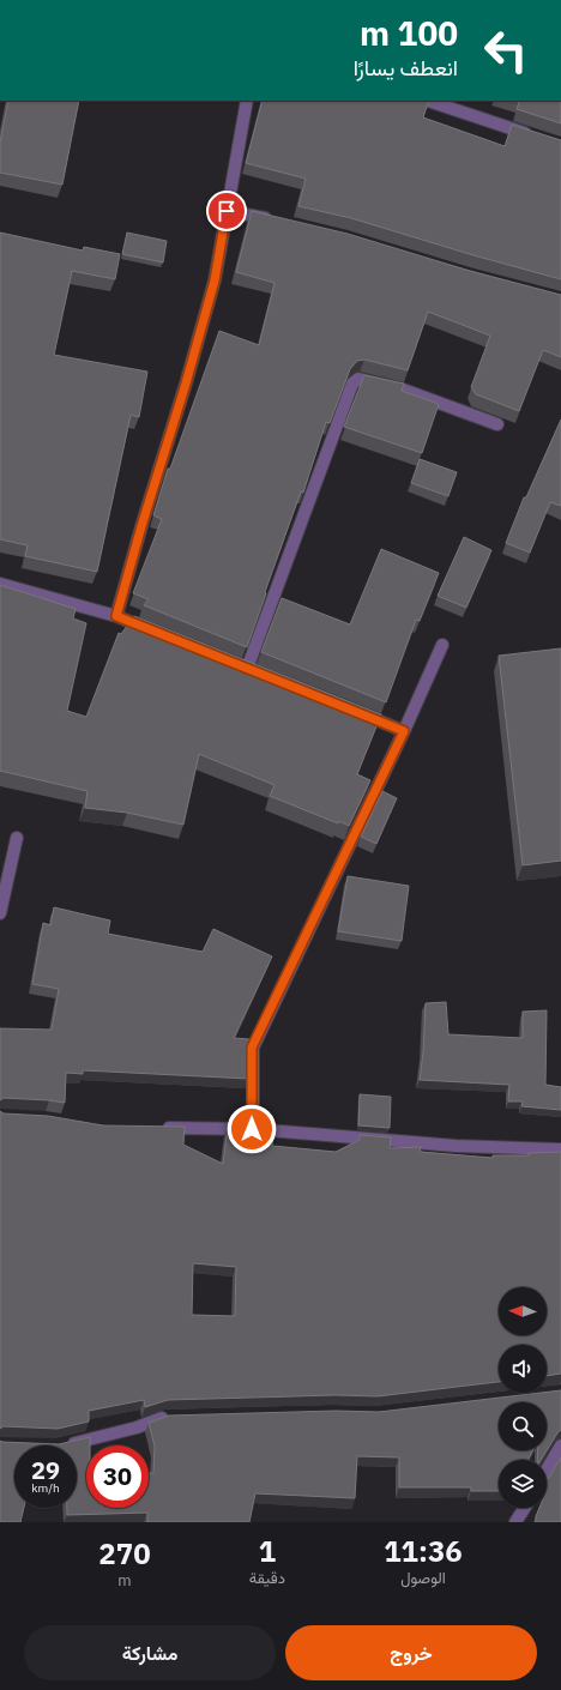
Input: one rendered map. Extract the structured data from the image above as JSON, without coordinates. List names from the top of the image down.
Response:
{
  "north": "left",
  "page": {
    "turn": ["100 m", "انعطف يسارًا"],
    "speed": "29 km/h",
    "limit": "30",
    "eta": [
      "11:36",
      "الوصول",
      "1",
      "دقيقة",
      "270",
      "m"
    ],
    "buttons": ["خروج", "مشاركة"]
  }
}
